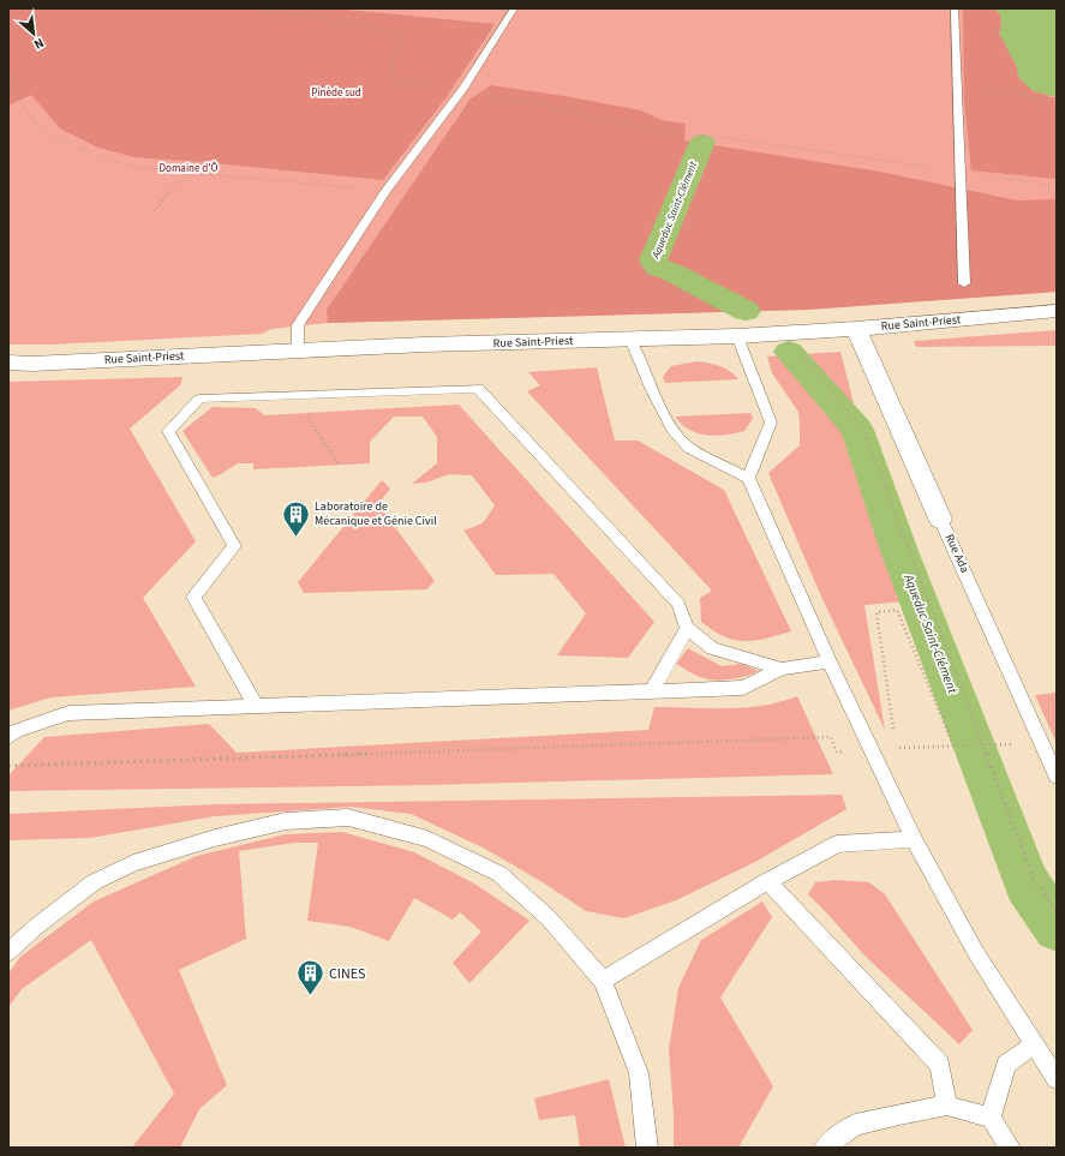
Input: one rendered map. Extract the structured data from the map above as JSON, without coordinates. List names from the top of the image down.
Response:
{
  "streets": {
    "street": ["Rue Saint-Priest", "Rue Ada"]
  },
  "crossings": [
    ["Rue Saint-Priest", "Rue Ada"]
  ],
  "water": ["Aqueduc Saint-Clément"],
  "parks": ["Pinède sud", "Domaine d'Ô"],
  "places": {
    "building": ["Laboratoire de Mécanique et Génie Civil", "CINES"]
  },
  "north": "bottom right"
}
